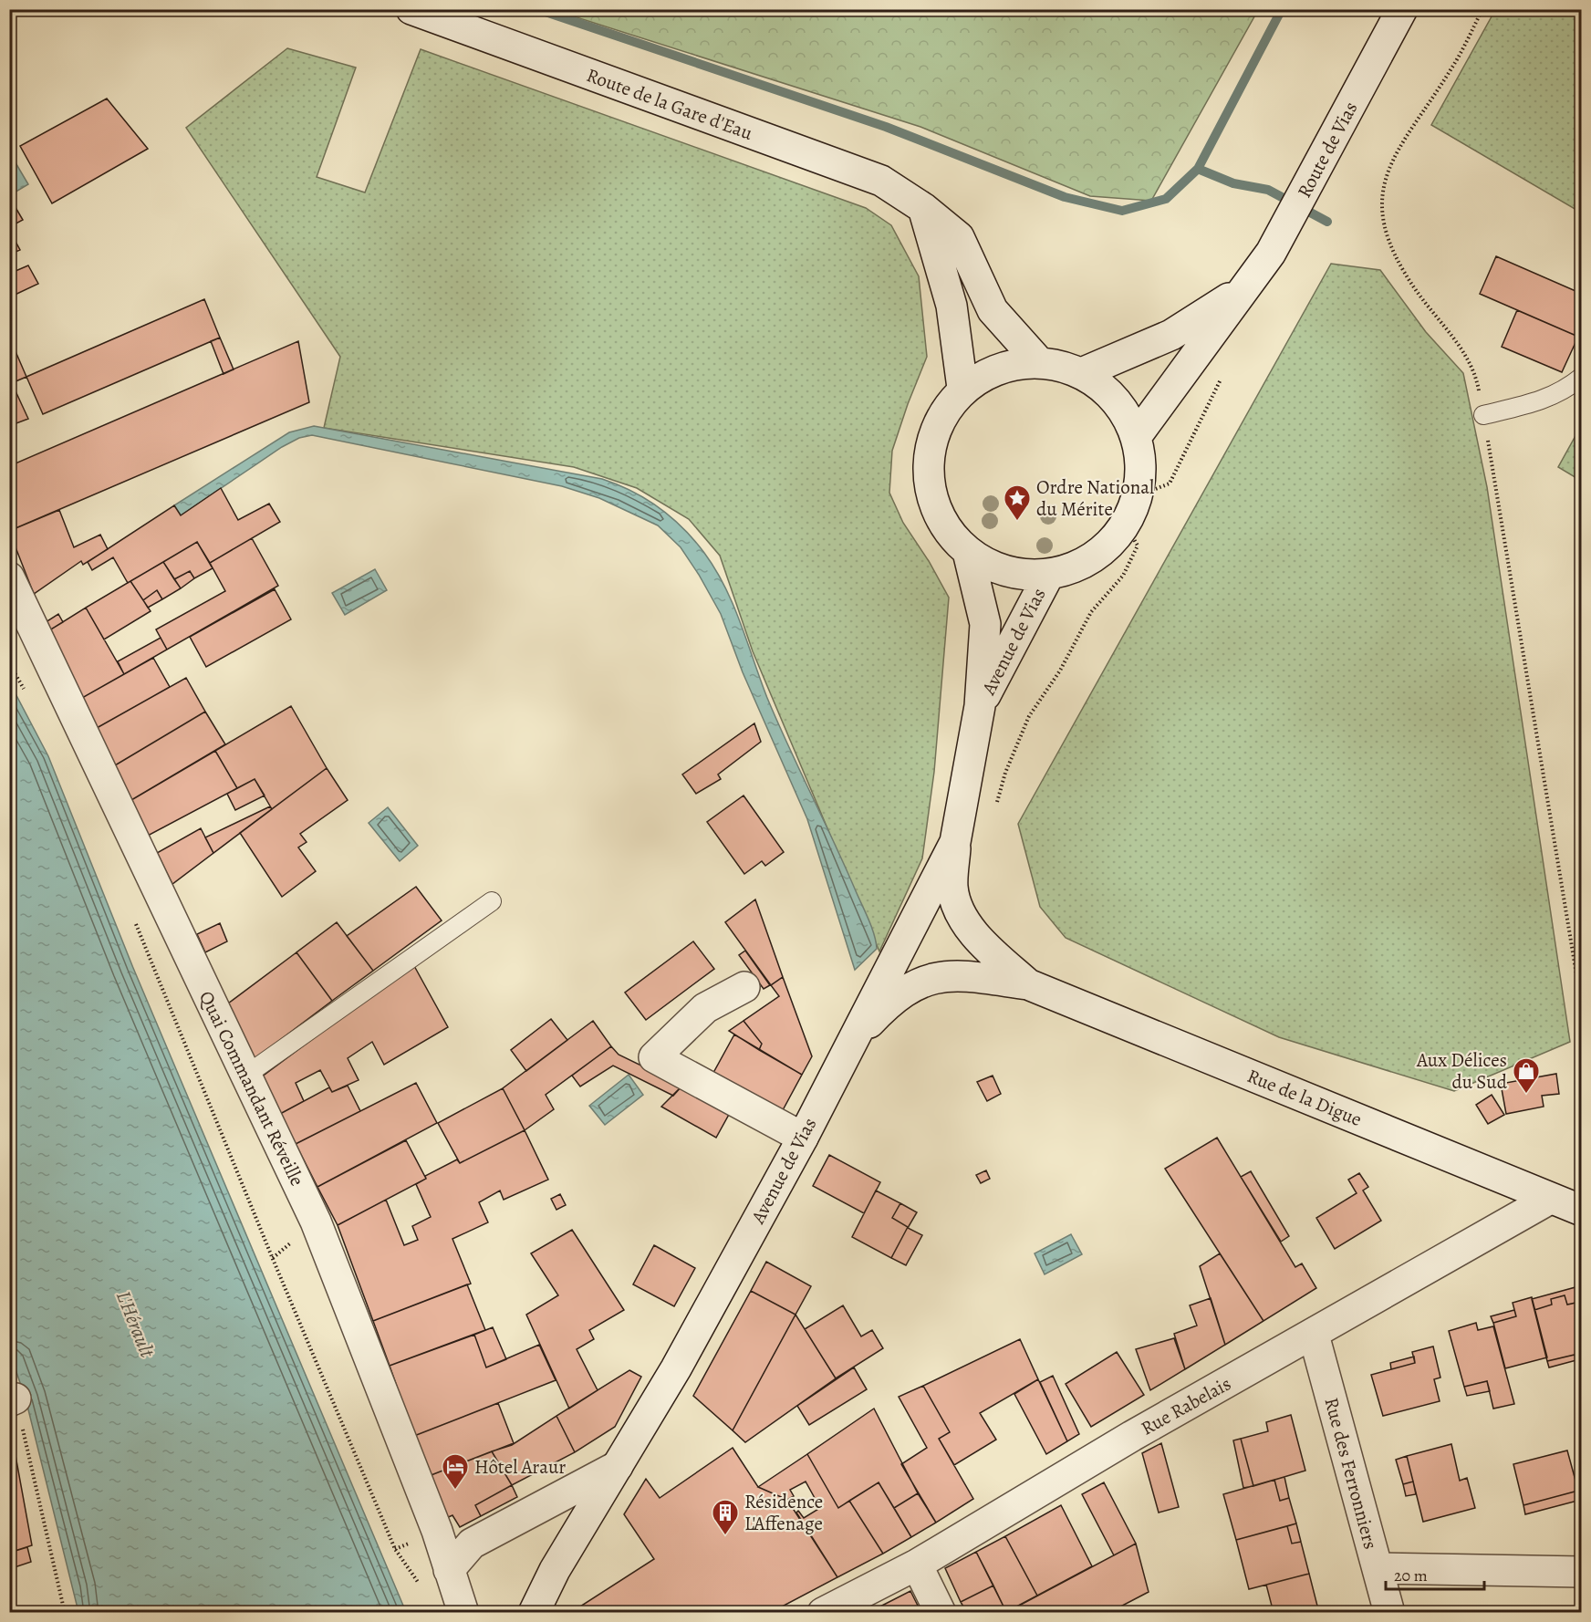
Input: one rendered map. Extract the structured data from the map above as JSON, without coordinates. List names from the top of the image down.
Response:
{
  "streets": {
    "main road": [
      "Route de la Gare d'Eau",
      "Route de Vias",
      "Avenue de Vias",
      "Quai Commandant Réveille",
      "Rue de la Digue",
      "Rue Rabelais",
      "Rue des Ferronniers"
    ]
  },
  "crossings": [
    ["Avenue de Vias", "Rue de la Digue"],
    ["Rue de la Digue", "Rue Rabelais"],
    ["Rue Rabelais", "Rue des Ferronniers"]
  ],
  "water": ["L'Hérault"],
  "places": {
    "place": ["Ordre National du Mérite"],
    "shop": ["Aux Délices du Sud"],
    "hotel": ["Hôtel Araur"],
    "building": ["Résidence L'Affenage"]
  },
  "scale_bar": "20 m"
}
